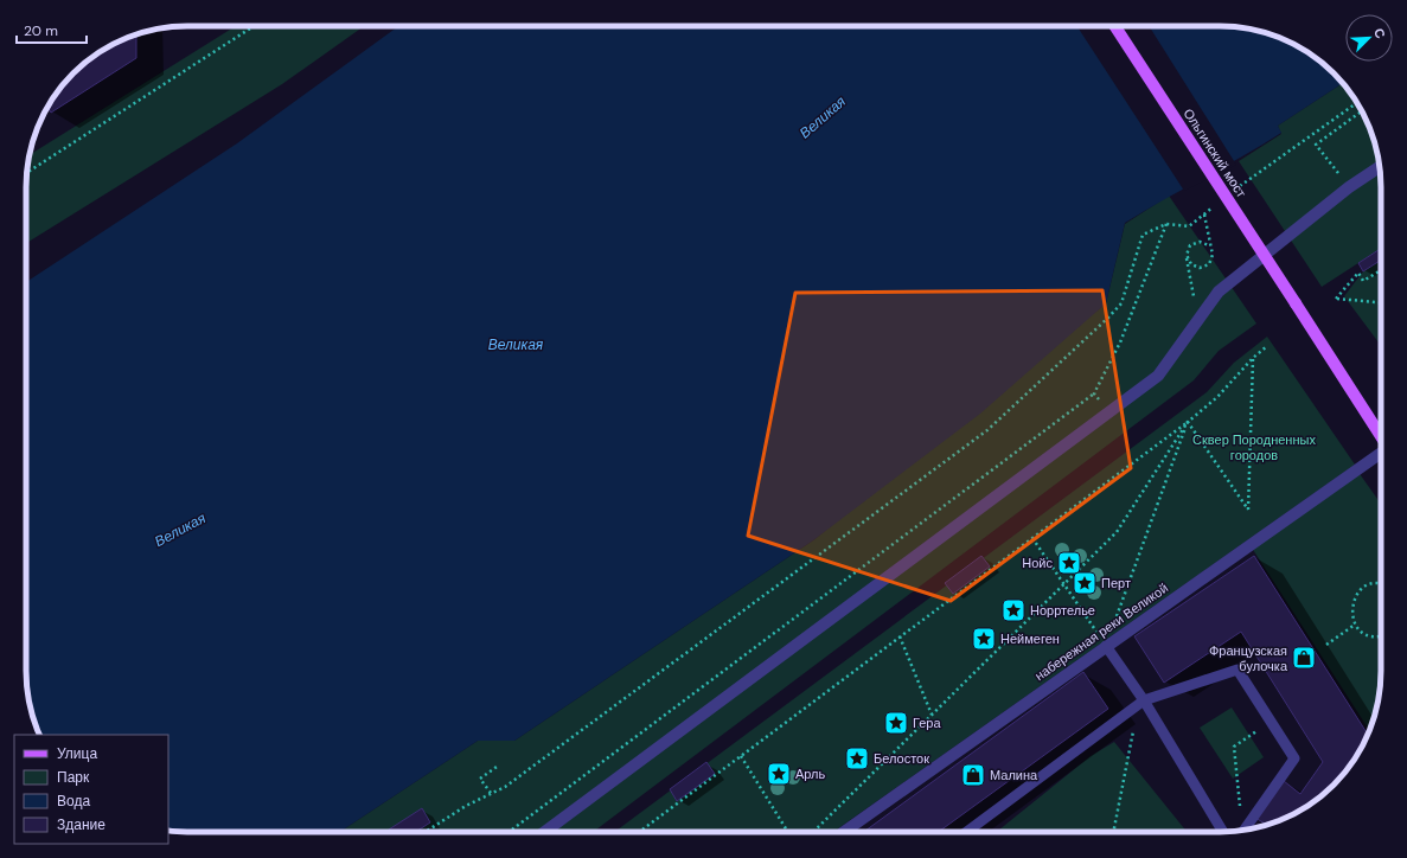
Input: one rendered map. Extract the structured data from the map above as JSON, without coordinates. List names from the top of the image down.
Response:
{
  "streets": {
    "main road": ["Ольгинский мост"],
    "street": ["набережная реки Великой"]
  },
  "water": ["Великая"],
  "parks": ["Сквер Породненных городов"],
  "places": {
    "place": [
      "Нойс",
      "Перт",
      "Норртелье",
      "Неймеген",
      "Гера",
      "Белосток",
      "Арль"
    ],
    "shop": ["Французская булочка", "Малина"]
  },
  "legend": [
    "Улица",
    "Парк",
    "Вода",
    "Здание"
  ],
  "scale_bar": "20 m",
  "north": "top right"
}
